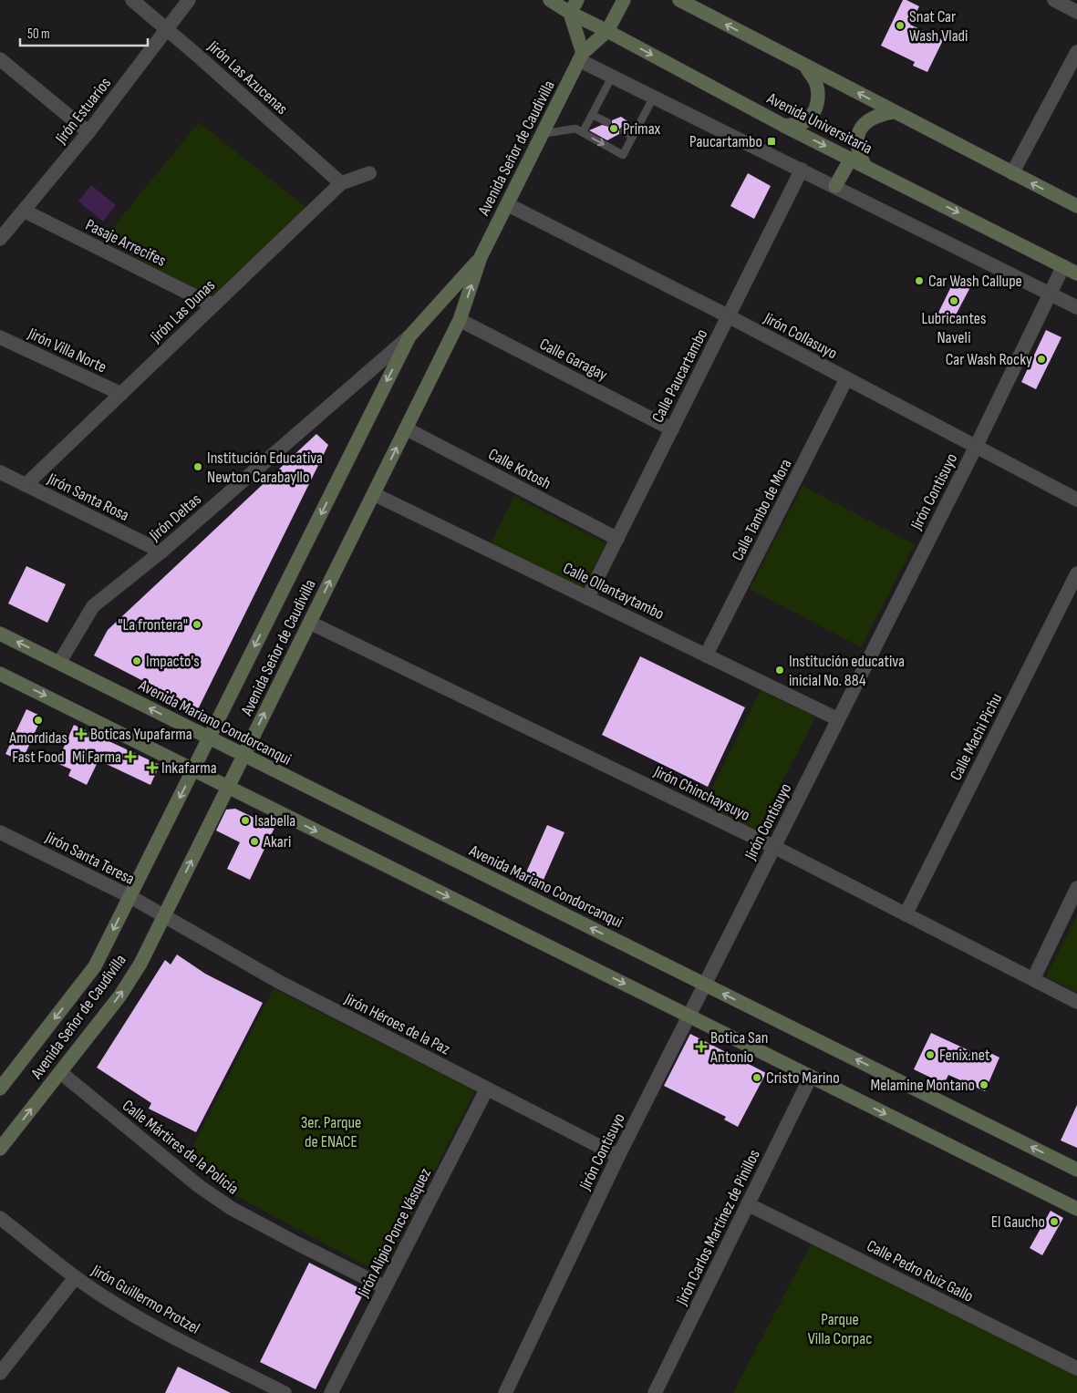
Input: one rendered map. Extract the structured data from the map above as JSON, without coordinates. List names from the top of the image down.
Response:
{
  "streets": {
    "main road": ["Avenida Universitaria", "Avenida Señor de Caudivilla", "Avenida Mariano Condorcanqui"],
    "street": [
      "Jirón Las Azucenas",
      "Jirón Estuarios",
      "Pasaje Arrecifes",
      "Jirón Las Dunas",
      "Jirón Collasuyo",
      "Jirón Villa Norte",
      "Calle Garagay",
      "Calle Paucartambo",
      "Calle Kotosh",
      "Jirón Contisuyo",
      "Jirón Santa Rosa",
      "Calle Tambo de Mora",
      "Jirón Deltas",
      "Calle Ollantaytambo",
      "Calle Machi Pichu",
      "Jirón Chinchaysuyo",
      "Jirón Santa Teresa",
      "Jirón Héroes de la Paz",
      "Calle Mártires de la Policía",
      "Jirón Carlos Martínez de Pinillos",
      "Jirón Alipio Ponce Vásquez",
      "Calle Pedro Ruiz Gallo",
      "Jirón Guillermo Protzel"
    ]
  },
  "crossings": [
    ["Jirón Las Azucenas", "Jirón Estuarios"],
    ["Jirón Las Azucenas", "Jirón Las Dunas"],
    ["Jirón Estuarios", "Pasaje Arrecifes"],
    ["Avenida Universitaria", "Avenida Señor de Caudivilla"],
    ["Avenida Universitaria", "Jirón Contisuyo"],
    ["Avenida Señor de Caudivilla", "Jirón Collasuyo"],
    ["Avenida Señor de Caudivilla", "Calle Garagay"],
    ["Avenida Señor de Caudivilla", "Calle Kotosh"],
    ["Avenida Señor de Caudivilla", "Jirón Deltas"],
    ["Avenida Señor de Caudivilla", "Calle Ollantaytambo"],
    ["Avenida Señor de Caudivilla", "Avenida Mariano Condorcanqui"],
    ["Avenida Señor de Caudivilla", "Jirón Chinchaysuyo"],
    ["Avenida Señor de Caudivilla", "Jirón Santa Teresa"],
    ["Avenida Señor de Caudivilla", "Jirón Héroes de la Paz"],
    ["Avenida Señor de Caudivilla", "Calle Mártires de la Policía"],
    ["Pasaje Arrecifes", "Jirón Las Dunas"],
    ["Jirón Las Dunas", "Jirón Villa Norte"],
    ["Jirón Las Dunas", "Jirón Santa Rosa"],
    ["Jirón Collasuyo", "Calle Paucartambo"],
    ["Jirón Collasuyo", "Jirón Contisuyo"],
    ["Jirón Collasuyo", "Calle Tambo de Mora"],
    ["Calle Garagay", "Calle Paucartambo"],
    ["Calle Paucartambo", "Calle Kotosh"],
    ["Calle Paucartambo", "Calle Ollantaytambo"],
    ["Jirón Contisuyo", "Calle Ollantaytambo"],
    ["Jirón Contisuyo", "Avenida Mariano Condorcanqui"],
    ["Jirón Contisuyo", "Jirón Chinchaysuyo"],
    ["Jirón Contisuyo", "Jirón Héroes de la Paz"],
    ["Jirón Santa Rosa", "Jirón Deltas"],
    ["Calle Tambo de Mora", "Calle Ollantaytambo"],
    ["Jirón Deltas", "Avenida Mariano Condorcanqui"],
    ["Calle Machi Pichu", "Jirón Chinchaysuyo"],
    ["Jirón Santa Teresa", "Jirón Héroes de la Paz"],
    ["Jirón Héroes de la Paz", "Jirón Alipio Ponce Vásquez"],
    ["Calle Mártires de la Policía", "Jirón Alipio Ponce Vásquez"],
    ["Jirón Carlos Martínez de Pinillos", "Calle Pedro Ruiz Gallo"]
  ],
  "parks": ["3er. Parque de ENACE", "Parque Villa Corpac"],
  "places": {
    "other": [
      "Snat Car Wash Vladi",
      "Primax",
      "Car Wash Callupe",
      "Lubricantes Naveli",
      "Car Wash Rocky",
      "Institución Educativa Newton Carabayllo",
      "\"La frontera\"",
      "Impacto's",
      "Institución educativa inicial No. 884",
      "Amordidas Fast Food",
      "Isabella",
      "Akari",
      "Fenix.net",
      "Cristo Marino",
      "Melamine Montano",
      "El Gaucho"
    ],
    "transit": ["Paucartambo"],
    "health": [
      "Boticas Yupafarma",
      "Mi Farma",
      "Inkafarma",
      "Botica San Antonio"
    ]
  },
  "scale_bar": "50 m"
}
